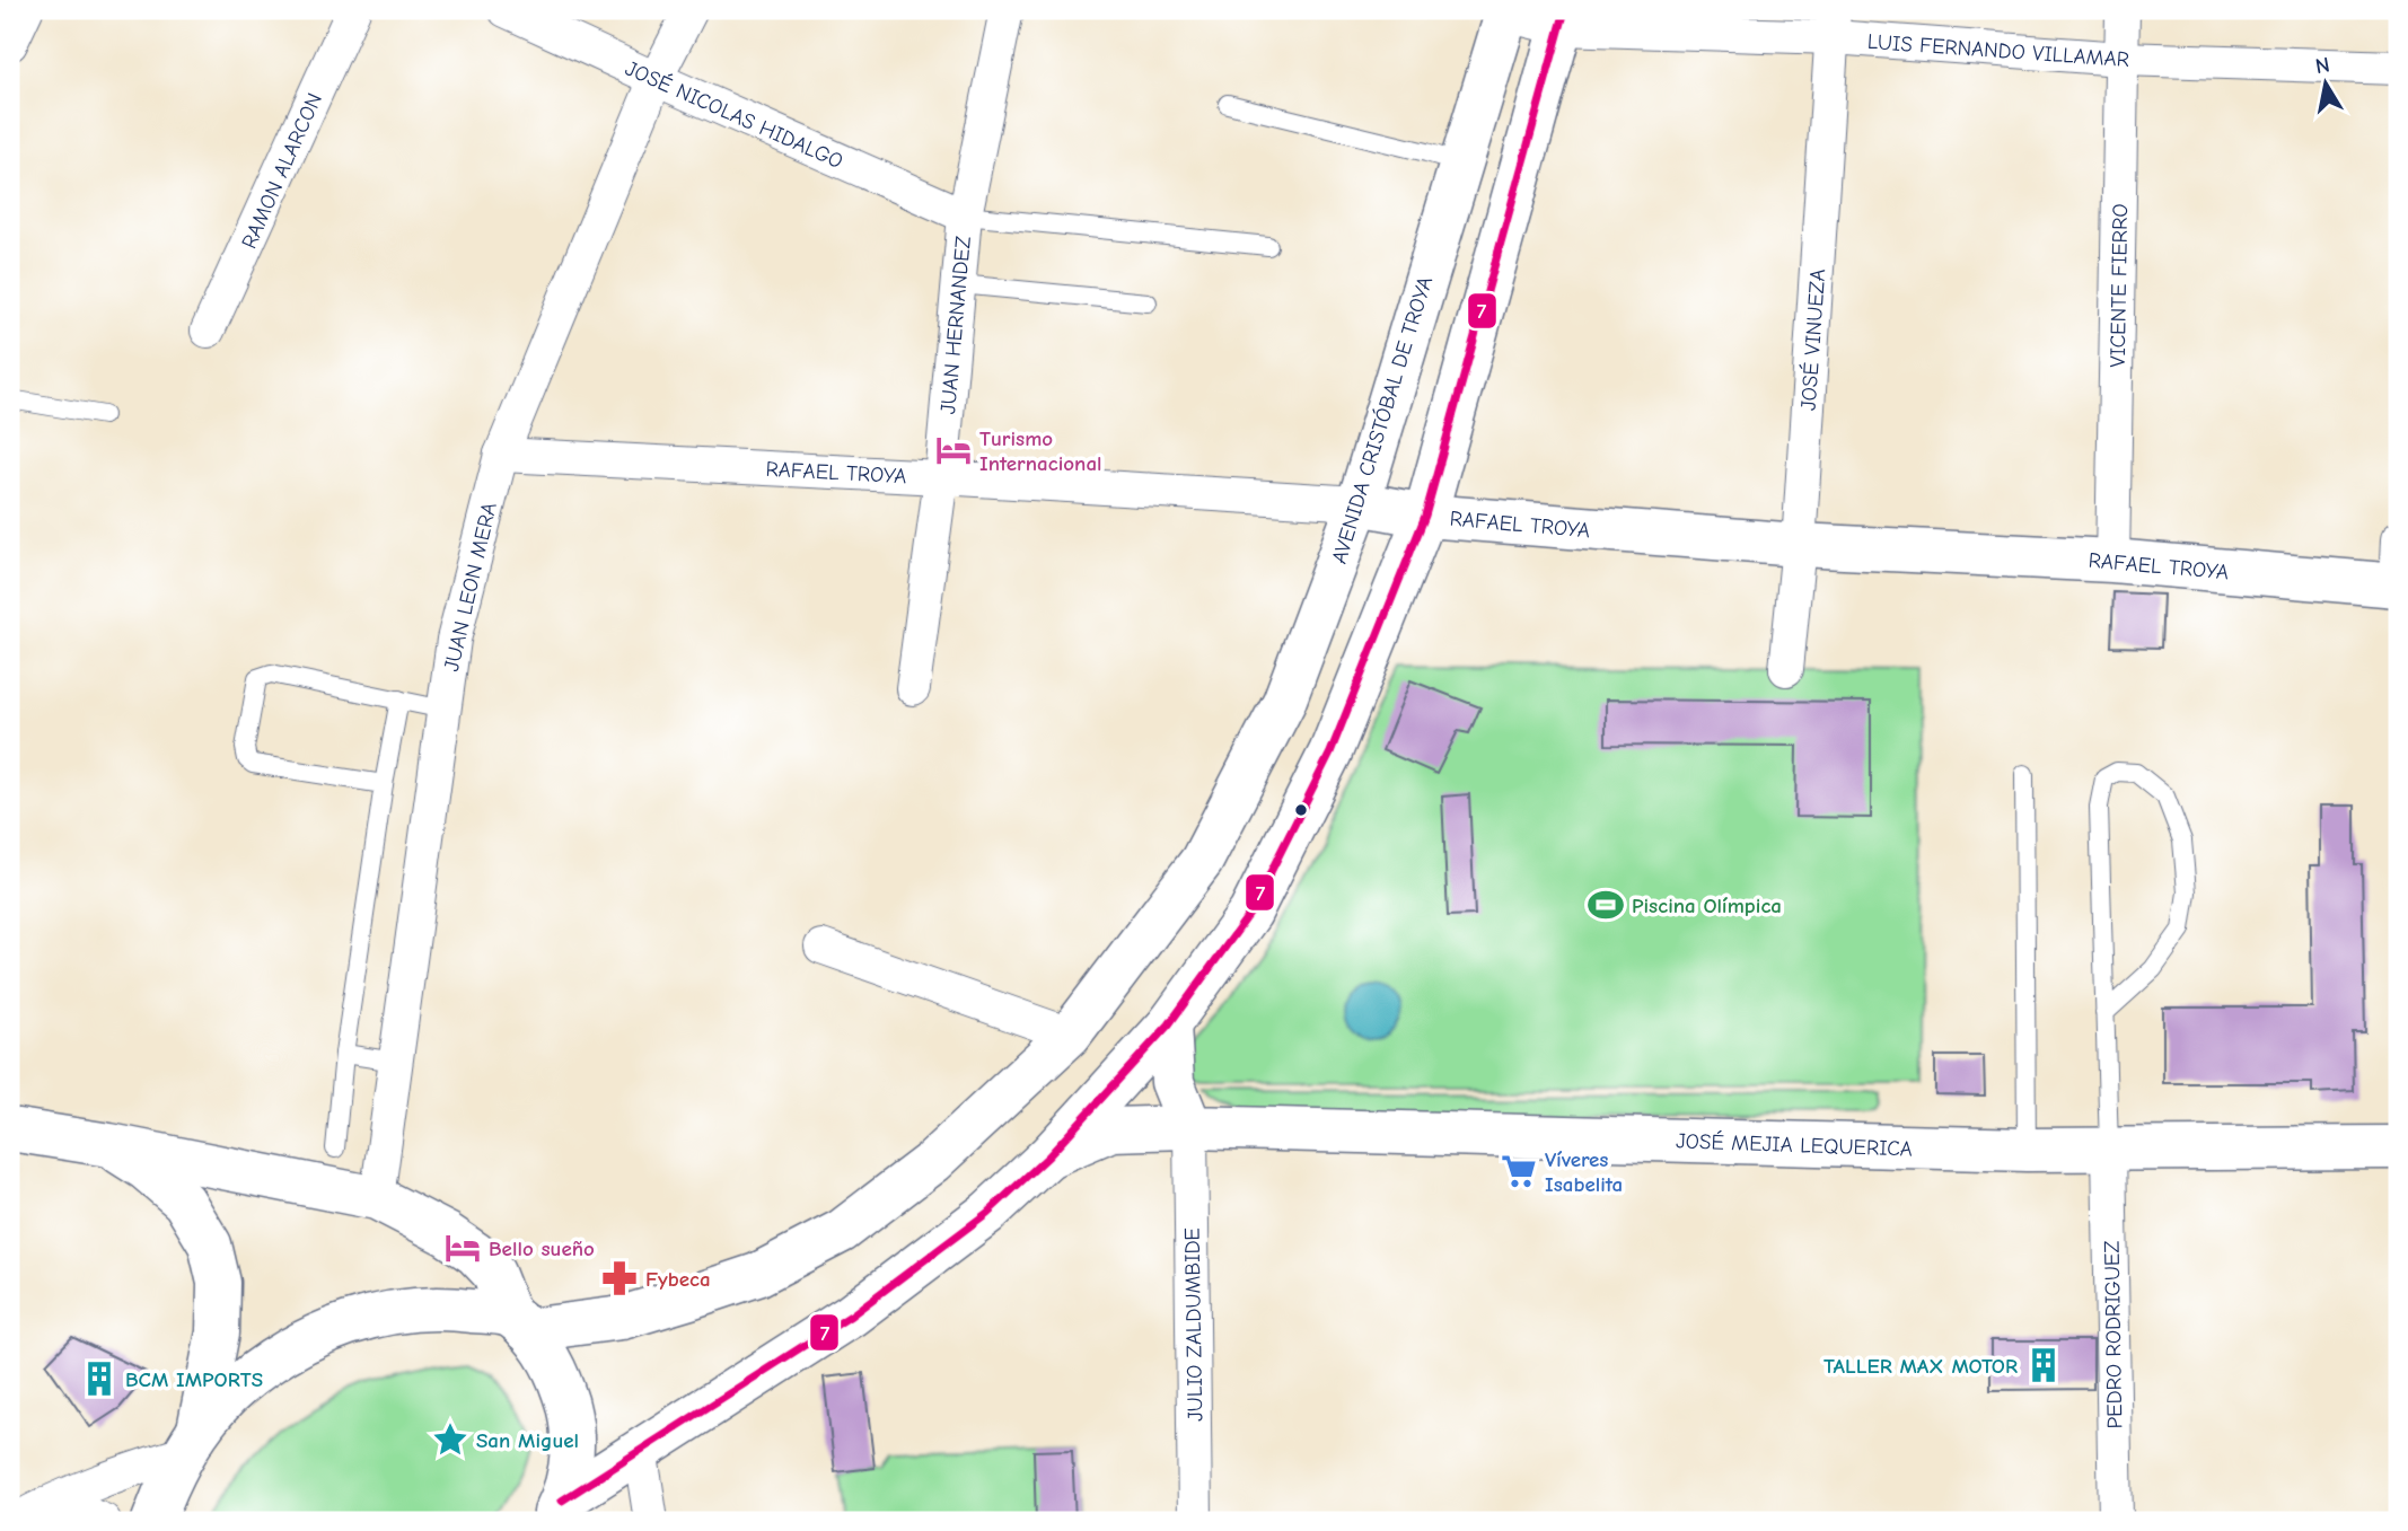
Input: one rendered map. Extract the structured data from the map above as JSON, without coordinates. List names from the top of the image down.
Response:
{
  "streets": {
    "main road": ["AVENIDA CRISTÓBAL DE TROYA", "RAFAEL TROYA", "JOSÉ MEJIA LEQUERICA"],
    "street": [
      "LUIS FERNANDO VILLAMAR",
      "JOSÉ NICOLAS HIDALGO",
      "RAMON ALARCON",
      "VICENTE FIERRO",
      "JUAN HERNANDEZ",
      "JOSÉ VINUEZA",
      "JUAN LEON MERA",
      "JULIO ZALDUMBIDE",
      "PEDRO RODRIGUEZ"
    ]
  },
  "crossings": [
    ["LUIS FERNANDO VILLAMAR", "VICENTE FIERRO"],
    ["LUIS FERNANDO VILLAMAR", "JOSÉ VINUEZA"],
    ["LUIS FERNANDO VILLAMAR", "AVENIDA CRISTÓBAL DE TROYA"],
    ["JOSÉ NICOLAS HIDALGO", "JUAN HERNANDEZ"],
    ["JOSÉ NICOLAS HIDALGO", "JUAN LEON MERA"],
    ["VICENTE FIERRO", "RAFAEL TROYA"],
    ["JUAN HERNANDEZ", "RAFAEL TROYA"],
    ["JOSÉ VINUEZA", "RAFAEL TROYA"],
    ["AVENIDA CRISTÓBAL DE TROYA", "RAFAEL TROYA"],
    ["RAFAEL TROYA", "JUAN LEON MERA"],
    ["JOSÉ MEJIA LEQUERICA", "JULIO ZALDUMBIDE"],
    ["JOSÉ MEJIA LEQUERICA", "PEDRO RODRIGUEZ"]
  ],
  "places": {
    "hotel": ["Turismo Internacional", "Bello sueño"],
    "sports": ["Piscina Olímpica"],
    "supermarket": ["Víveres Isabelita"],
    "pharmacy": ["Fybeca"],
    "building": ["TALLER MAX MOTOR", "BCM IMPORTS"],
    "place": ["San Miguel"]
  },
  "lines": ["transit line 7"],
  "north": "top"
}
